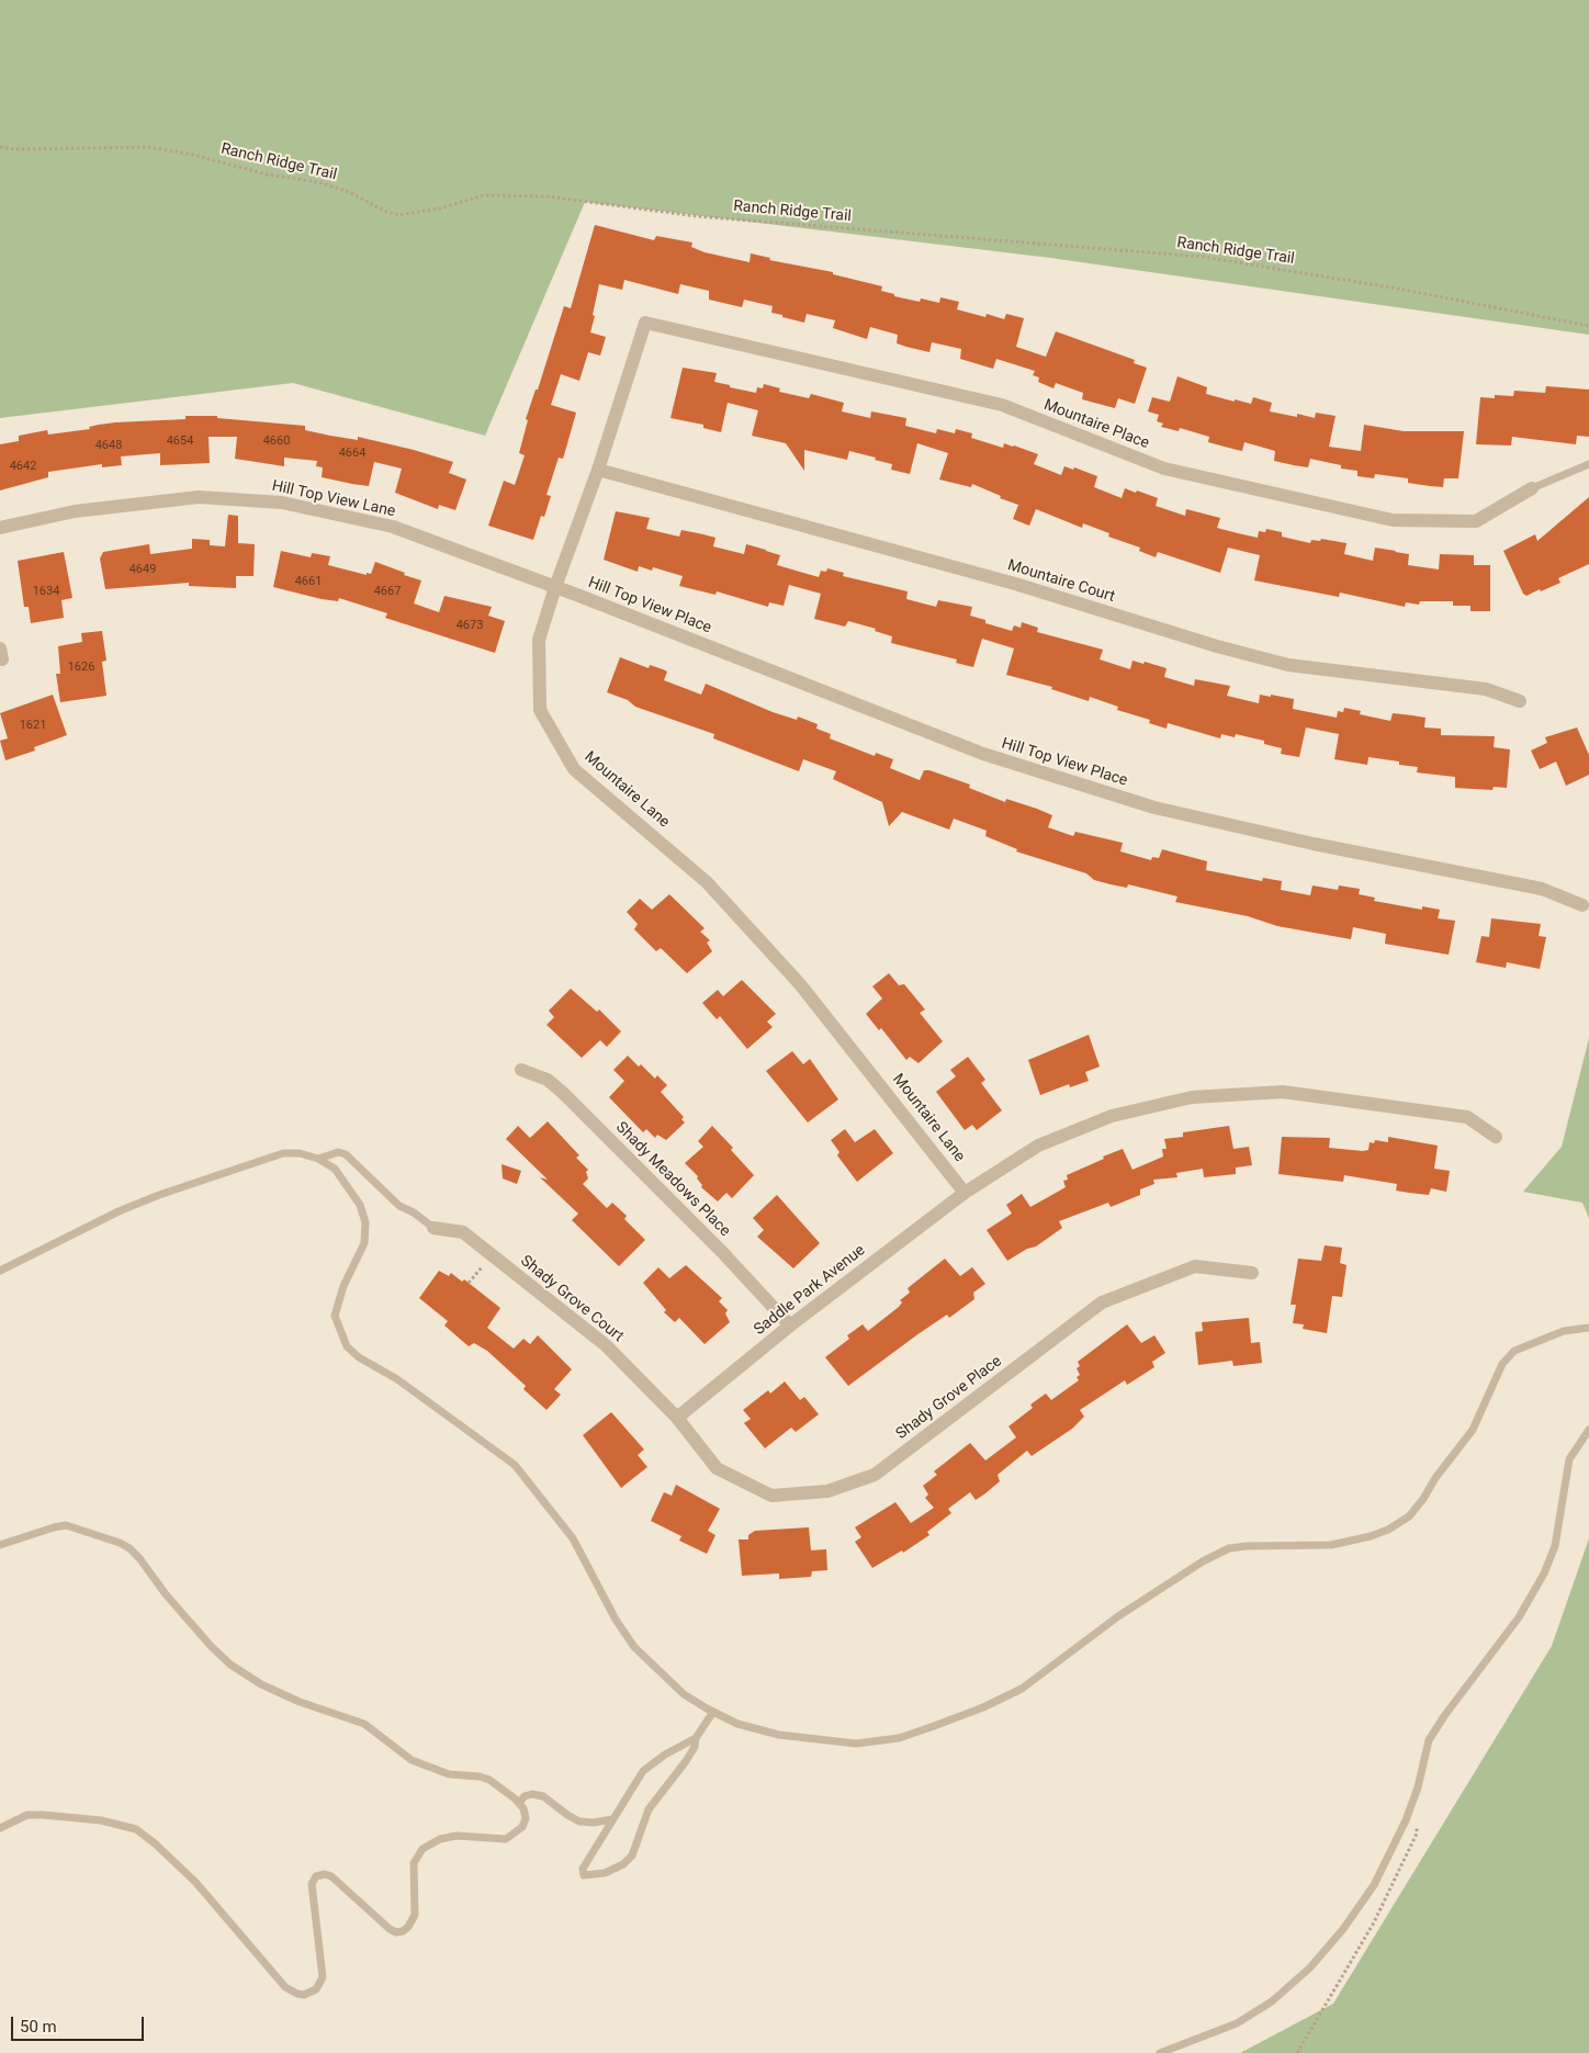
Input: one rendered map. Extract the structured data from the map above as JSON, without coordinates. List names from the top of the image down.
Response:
{
  "streets": {
    "street": [
      "Mountaire Place",
      "Hill Top View Lane",
      "Mountaire Court",
      "Hill Top View Place",
      "Mountaire Lane",
      "Shady Meadows Place",
      "Saddle Park Avenue",
      "Shady Grove Court",
      "Shady Grove Place"
    ],
    "path": ["Ranch Ridge Trail"]
  },
  "crossings": [
    ["Mountaire Place", "Mountaire Lane"],
    ["Hill Top View Lane", "Hill Top View Place"],
    ["Hill Top View Lane", "Mountaire Lane"],
    ["Mountaire Court", "Mountaire Lane"],
    ["Hill Top View Place", "Mountaire Lane"],
    ["Mountaire Lane", "Saddle Park Avenue"],
    ["Shady Meadows Place", "Saddle Park Avenue"],
    ["Saddle Park Avenue", "Shady Grove Court"],
    ["Saddle Park Avenue", "Shady Grove Place"],
    ["Shady Grove Court", "Shady Grove Place"]
  ],
  "house_numbers": [
    "4654",
    "4660",
    "4648",
    "4664",
    "4642",
    "4649",
    "4661",
    "1634",
    "4667",
    "4673",
    "1626",
    "1621"
  ],
  "scale_bar": "50 m"
}
